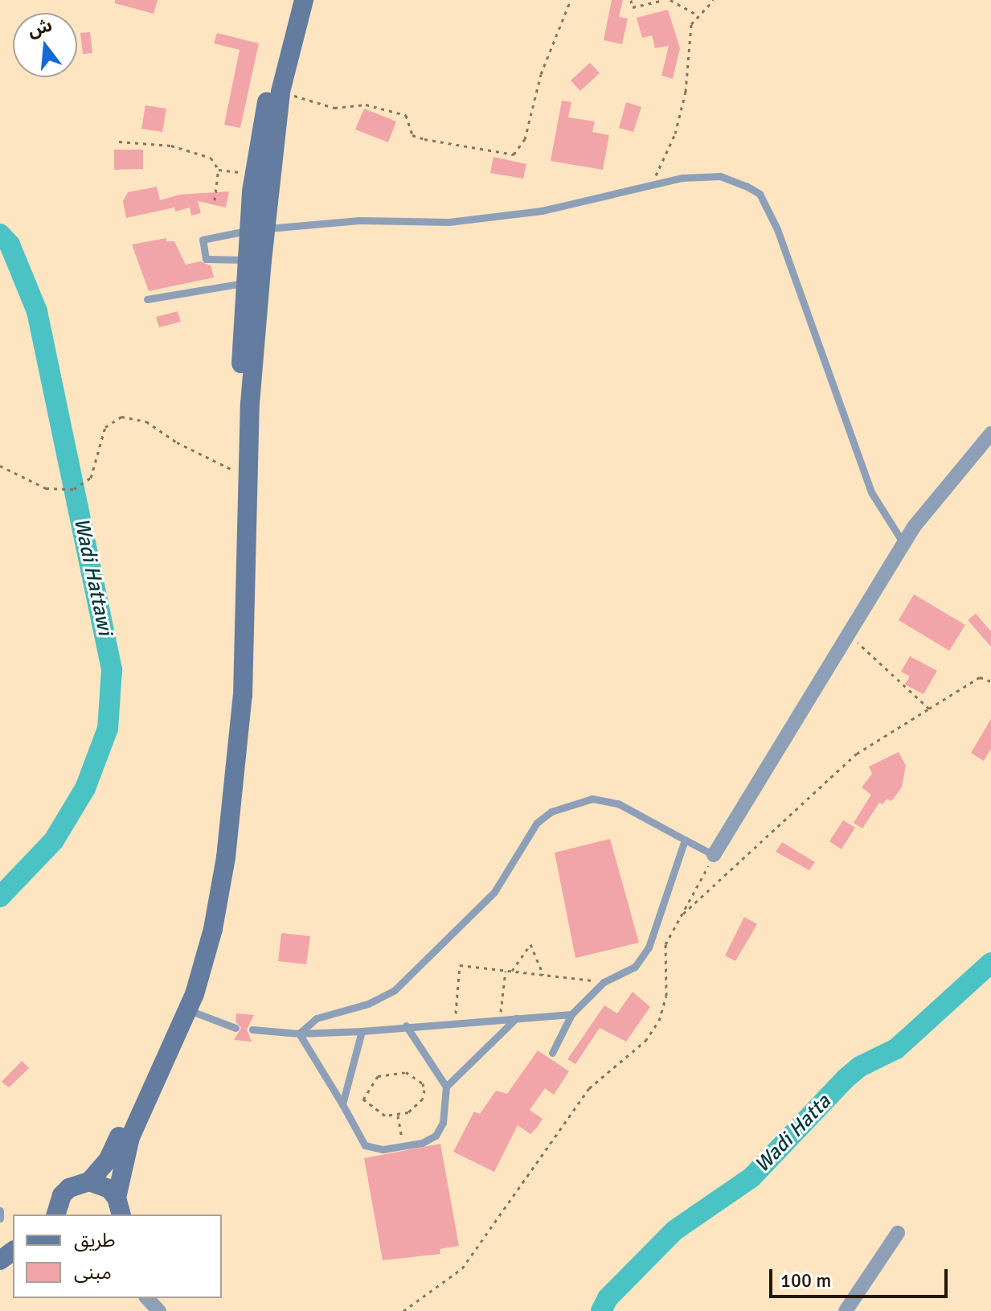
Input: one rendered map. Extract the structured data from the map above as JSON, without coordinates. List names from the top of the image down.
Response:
{
  "water": ["Wadi Hattawi", "Wadi Hatta"],
  "legend": ["طريق", "مبنى"],
  "scale_bar": "100 m",
  "north": "top"
}
